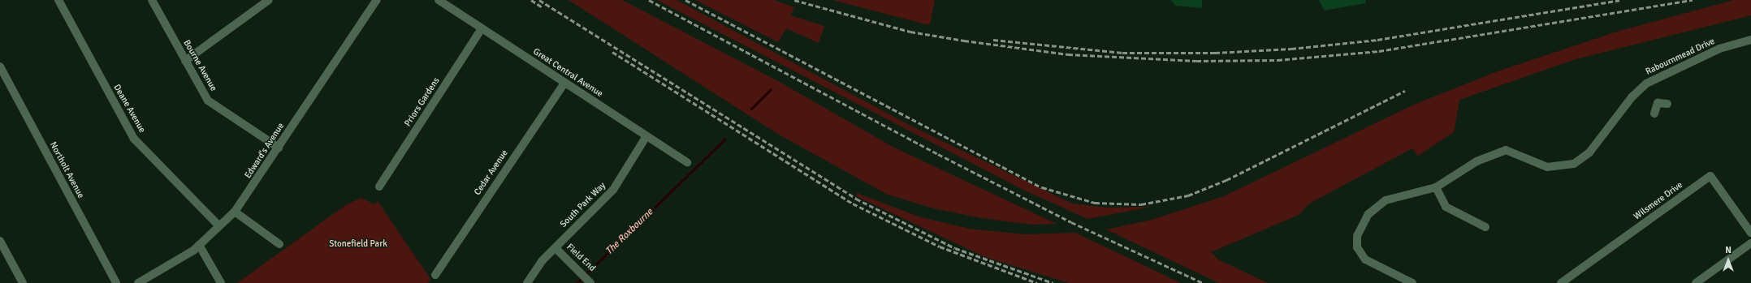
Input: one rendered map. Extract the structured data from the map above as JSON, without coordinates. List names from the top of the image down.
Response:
{
  "streets": {
    "street": [
      "Rabournmead Drive",
      "Bourne Avenue",
      "Great Central Avenue",
      "Priors Gardens",
      "Deane Avenue",
      "Edward's Avenue",
      "Northolt Avenue",
      "Cedar Avenue",
      "Wilsmere Drive",
      "South Park Way",
      "Field End"
    ]
  },
  "crossings": [
    ["Bourne Avenue", "Edward's Avenue"],
    ["Great Central Avenue", "Priors Gardens"],
    ["Great Central Avenue", "Cedar Avenue"],
    ["Great Central Avenue", "South Park Way"],
    ["Deane Avenue", "Edward's Avenue"],
    ["South Park Way", "Field End"]
  ],
  "water": ["The Roxbourne"],
  "parks": ["Stonefield Park"],
  "north": "top"
}
